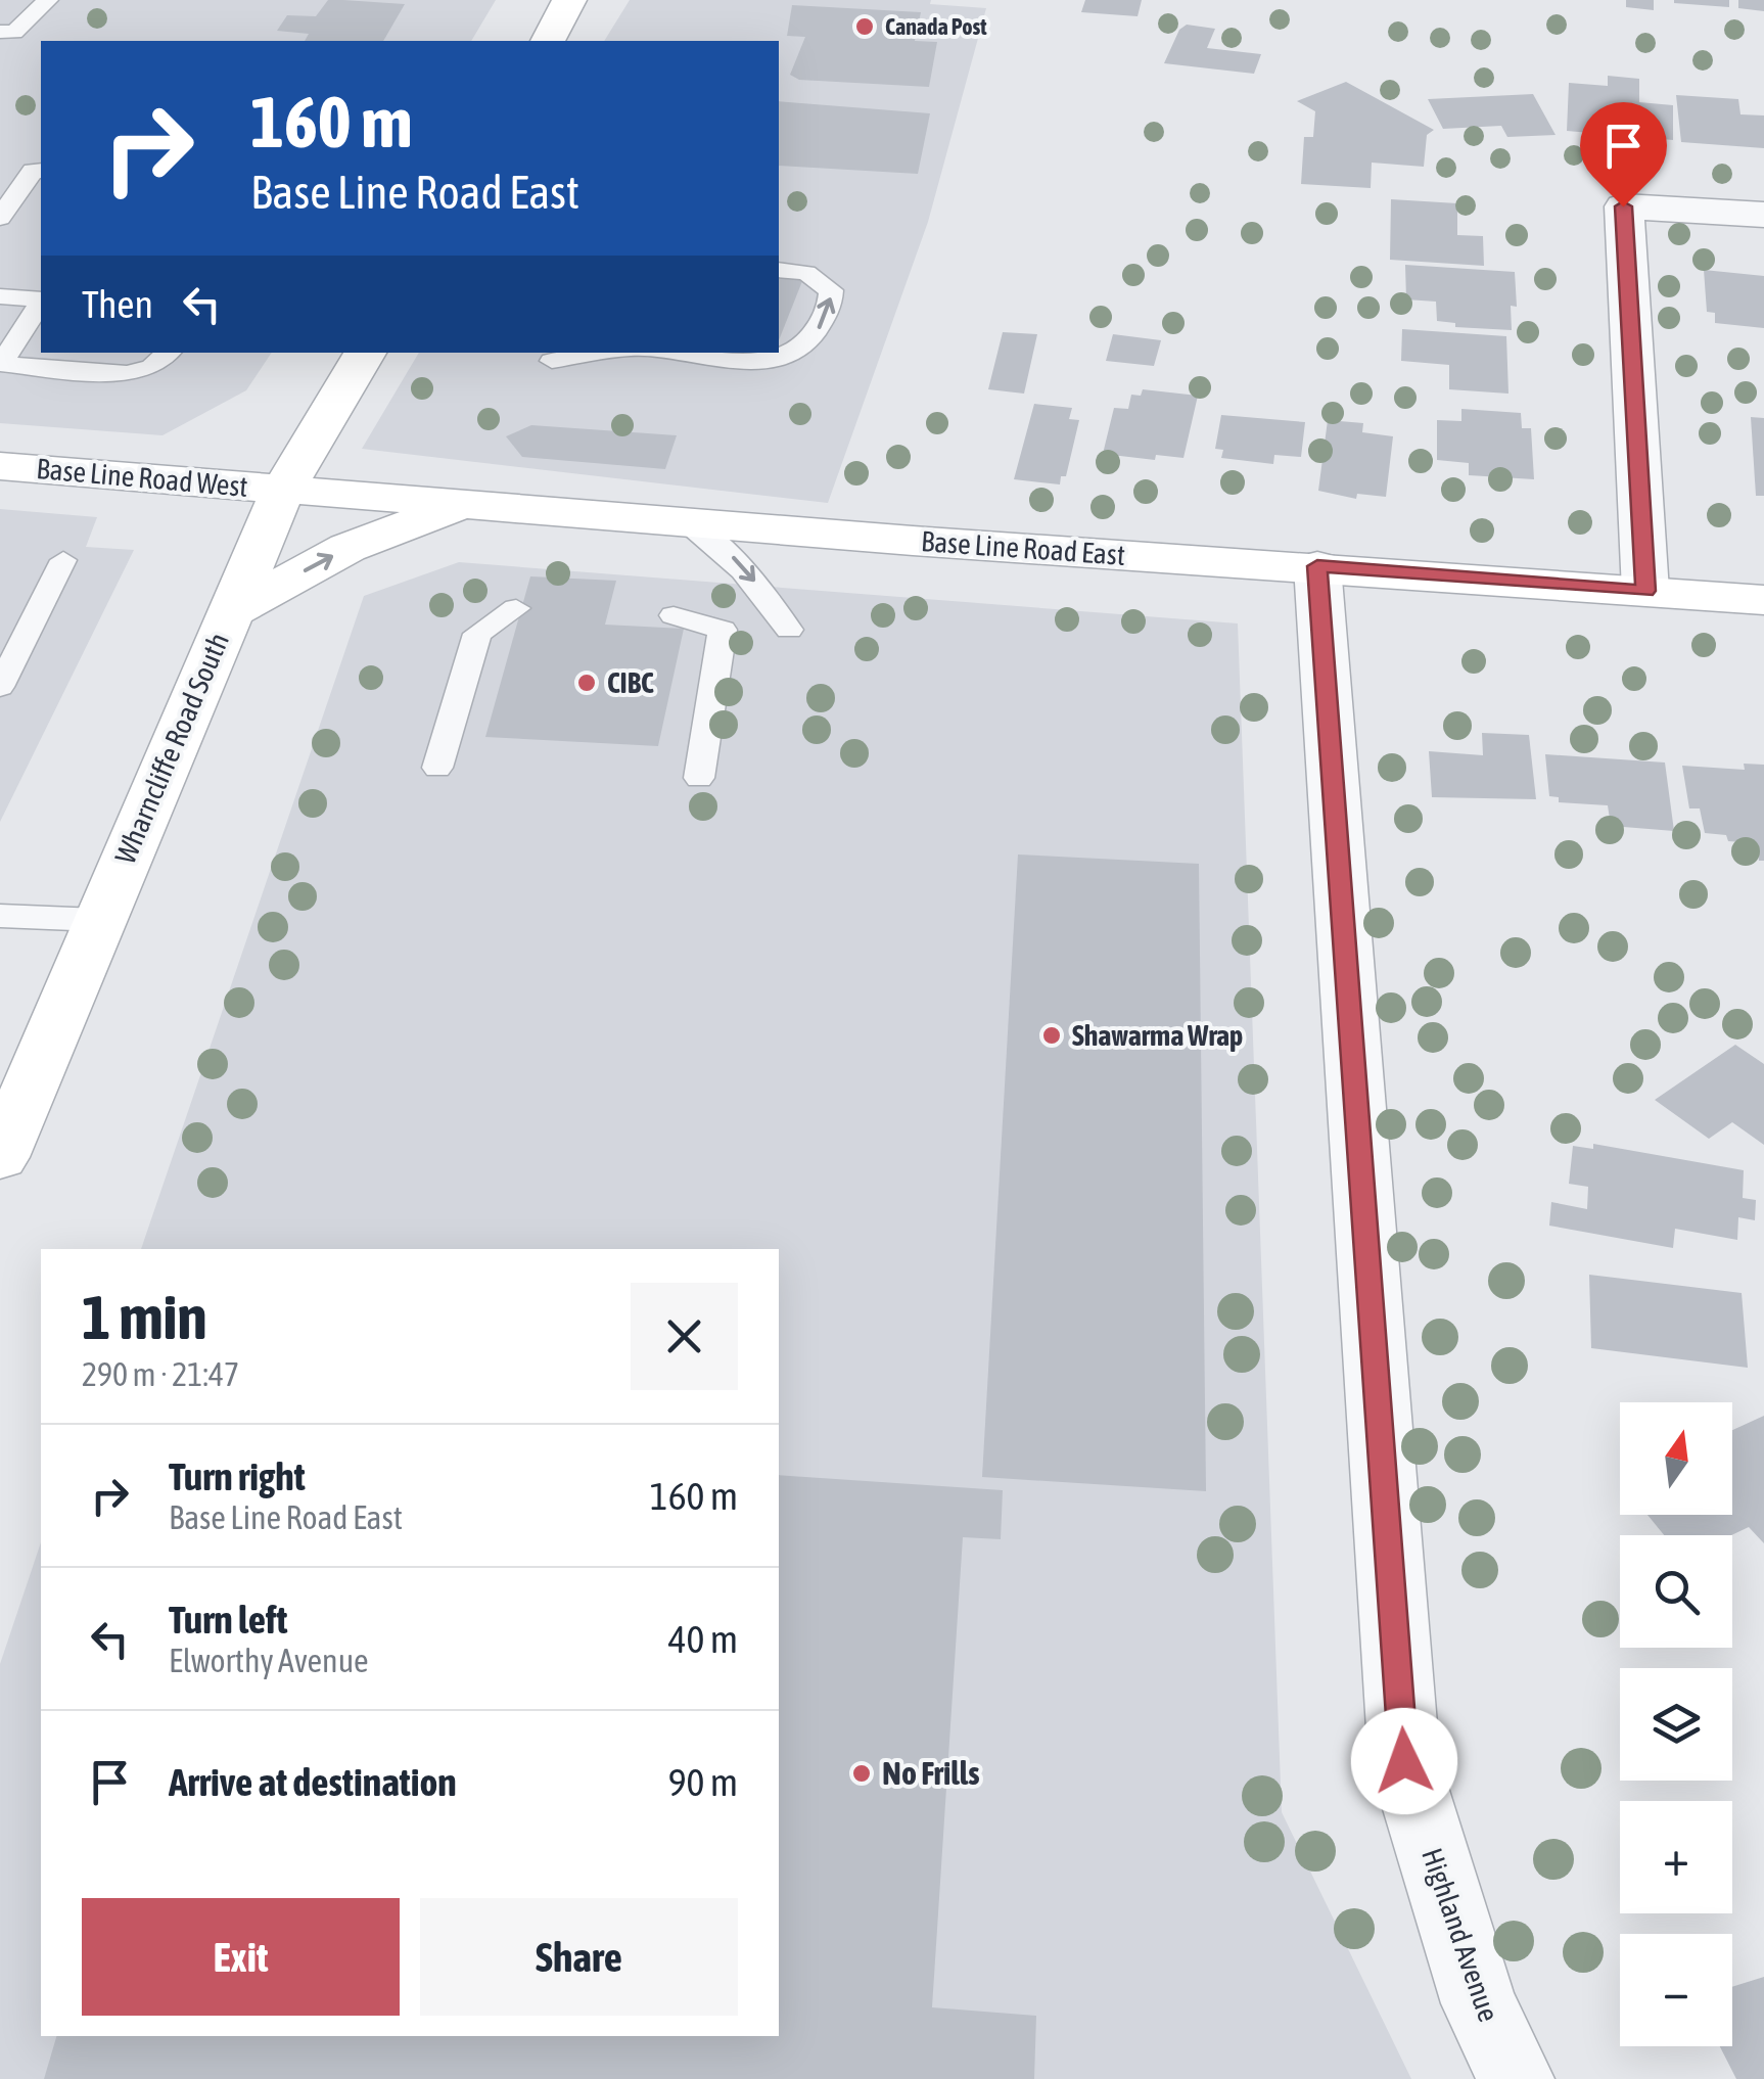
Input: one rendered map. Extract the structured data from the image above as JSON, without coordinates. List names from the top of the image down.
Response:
{
  "streets": {
    "street": [
      "Base Line Road West",
      "Base Line Road East",
      "Wharncliffe Road South",
      "Highland Avenue"
    ]
  },
  "crossings": [
    ["Base Line Road West", "Base Line Road East"],
    ["Base Line Road West", "Wharncliffe Road South"],
    ["Base Line Road East", "Wharncliffe Road South"],
    ["Base Line Road East", "Highland Avenue"]
  ],
  "places": [
    "Canada Post",
    "CIBC",
    "Shawarma Wrap",
    "No Frills"
  ],
  "north": "top",
  "page": {
    "turn": ["160 m", "Base Line Road East"],
    "then": "Then",
    "heading": ["1 min", "290 m · 21:47"],
    "map_buttons": ["+", "−"],
    "list": [
      {
        "name": "Turn right",
        "note": "Base Line Road East",
        "value": "160 m"
      },
      {
        "name": "Turn left",
        "note": "Elworthy Avenue",
        "value": "40 m"
      },
      {
        "name": "Arrive at destination",
        "value": "90 m"
      }
    ],
    "buttons": ["Exit", "Share"]
  }
}
